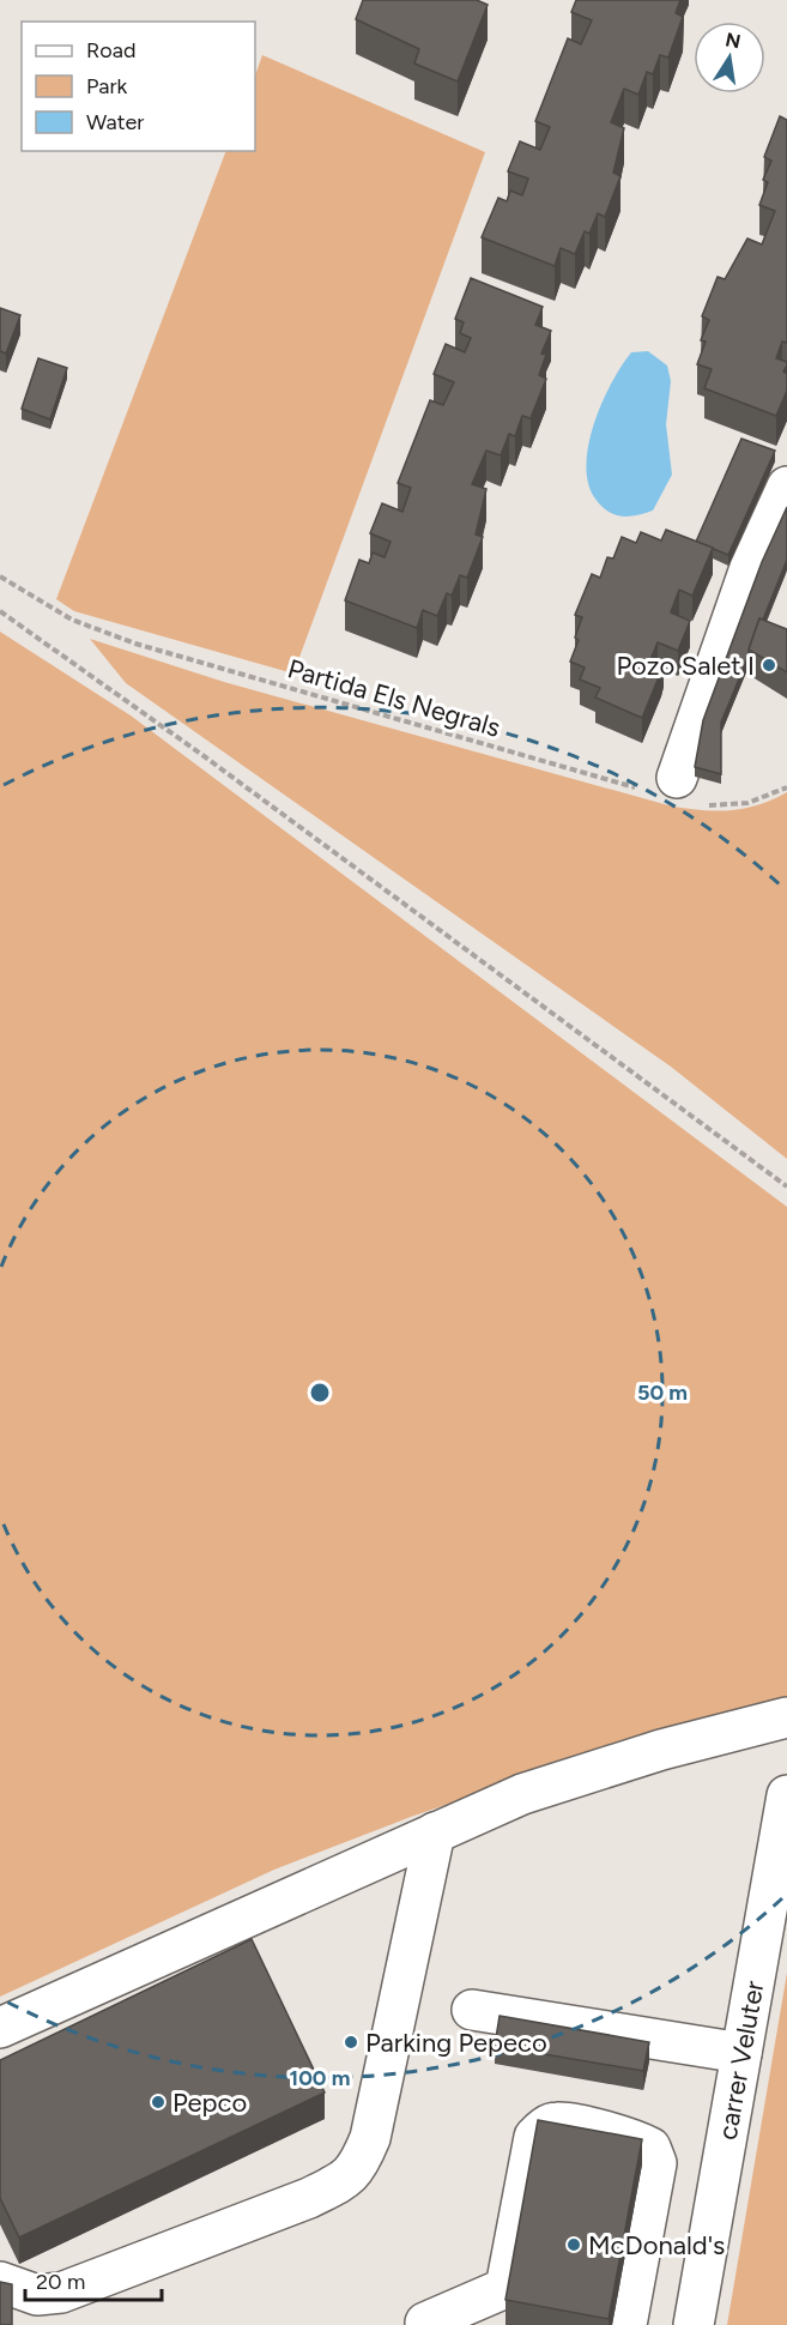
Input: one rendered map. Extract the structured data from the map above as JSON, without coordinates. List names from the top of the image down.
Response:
{
  "streets": {
    "street": ["carrer Veluter"],
    "path": ["Partida Els Negrals"]
  },
  "places": [
    "Pozo Salet I",
    "Parking Pepeco",
    "Pepco",
    "McDonald's"
  ],
  "legend": ["Road", "Park", "Water"],
  "scale_bar": "20 m",
  "north": "top",
  "rings": ["50 m", "100 m"]
}
